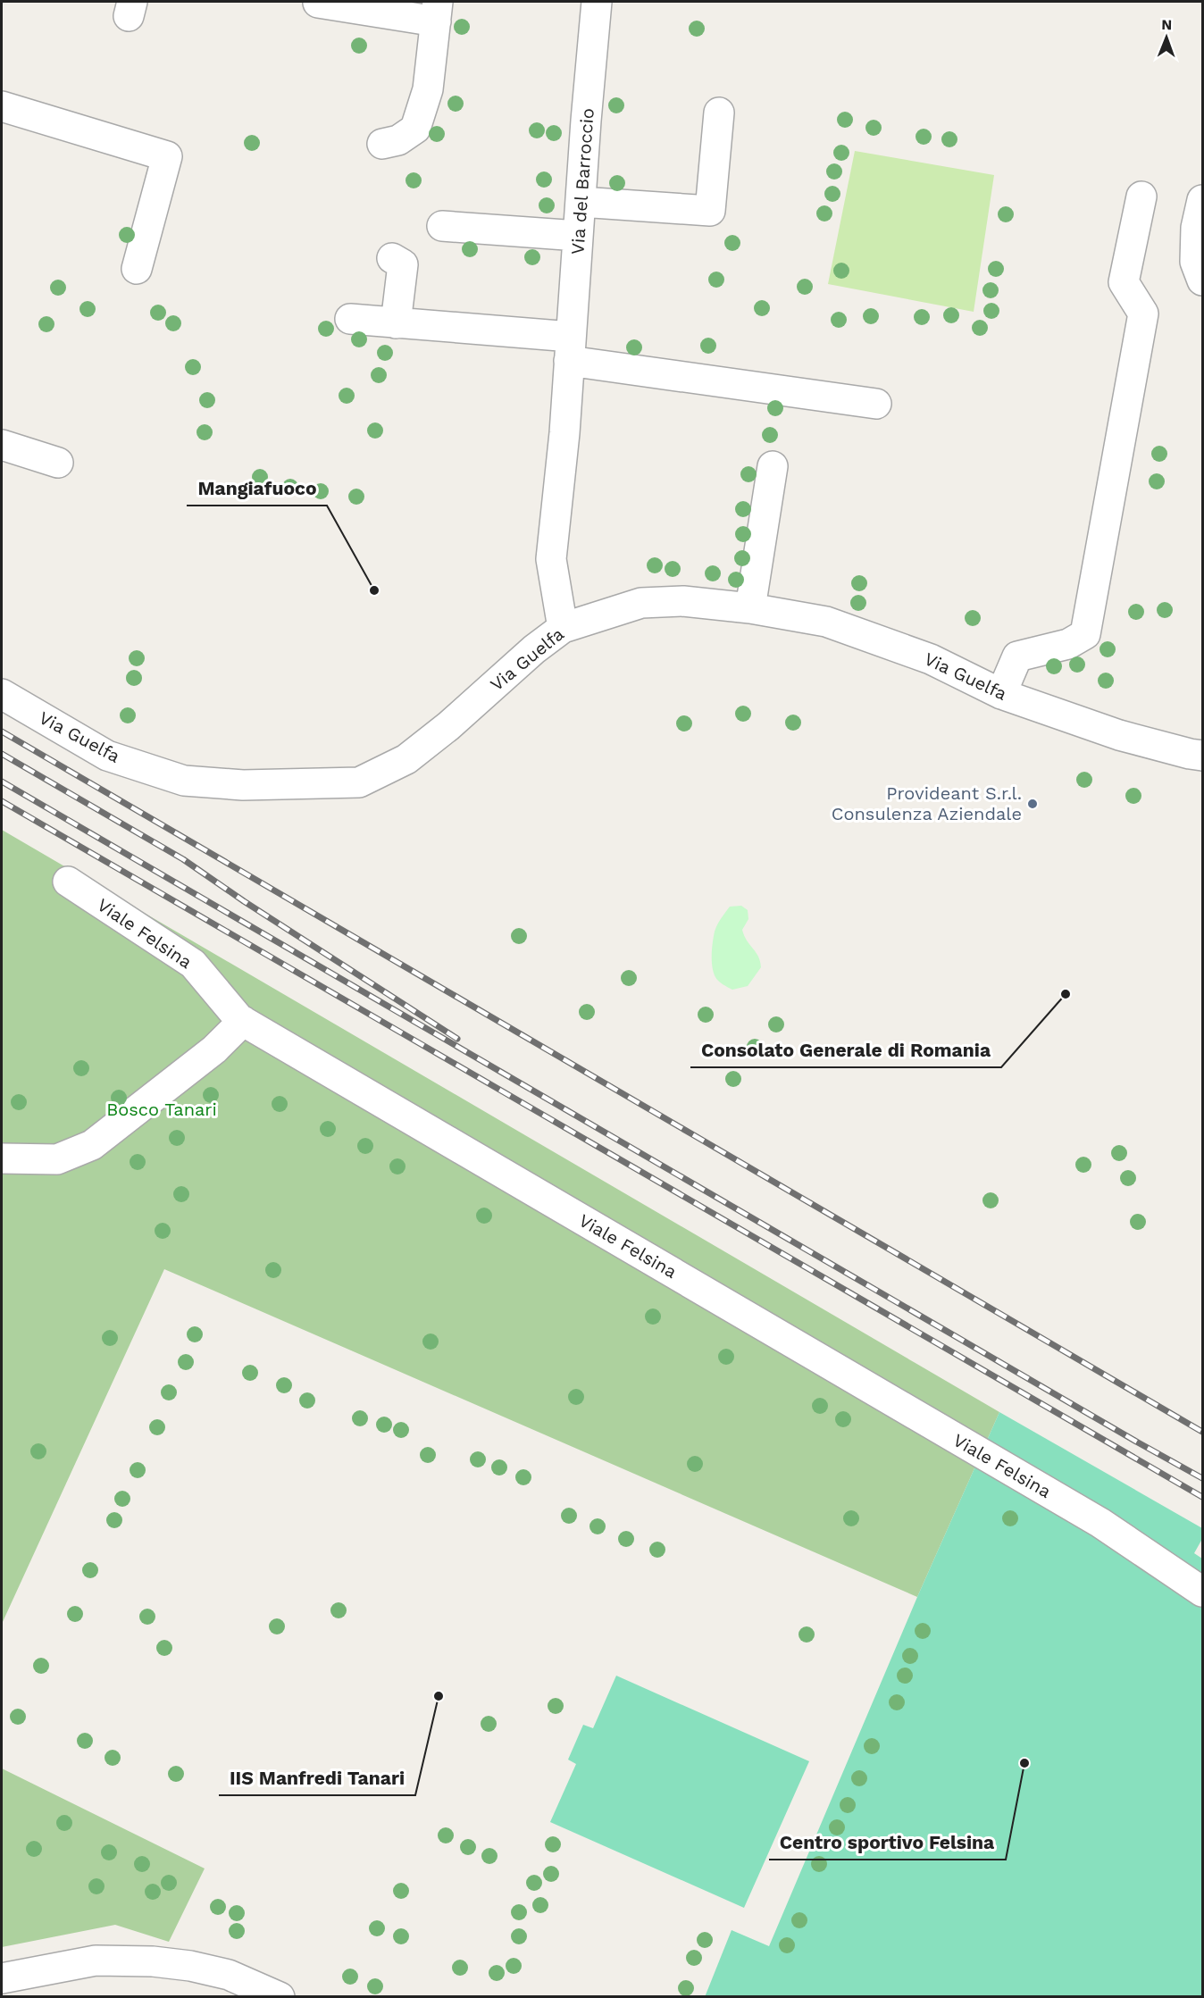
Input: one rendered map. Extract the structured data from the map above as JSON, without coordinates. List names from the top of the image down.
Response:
{
  "streets": {
    "street": ["Via del Barroccio", "Via Guelfa", "Viale Felsina"]
  },
  "crossings": [
    ["Via del Barroccio", "Via Guelfa"]
  ],
  "parks": ["Bosco Tanari"],
  "places": [
    "Mangiafuoco",
    "Provideant S.r.l. Consulenza Aziendale",
    "Consolato Generale di Romania",
    "IIS Manfredi Tanari",
    "Centro sportivo Felsina"
  ],
  "north": "top"
}
